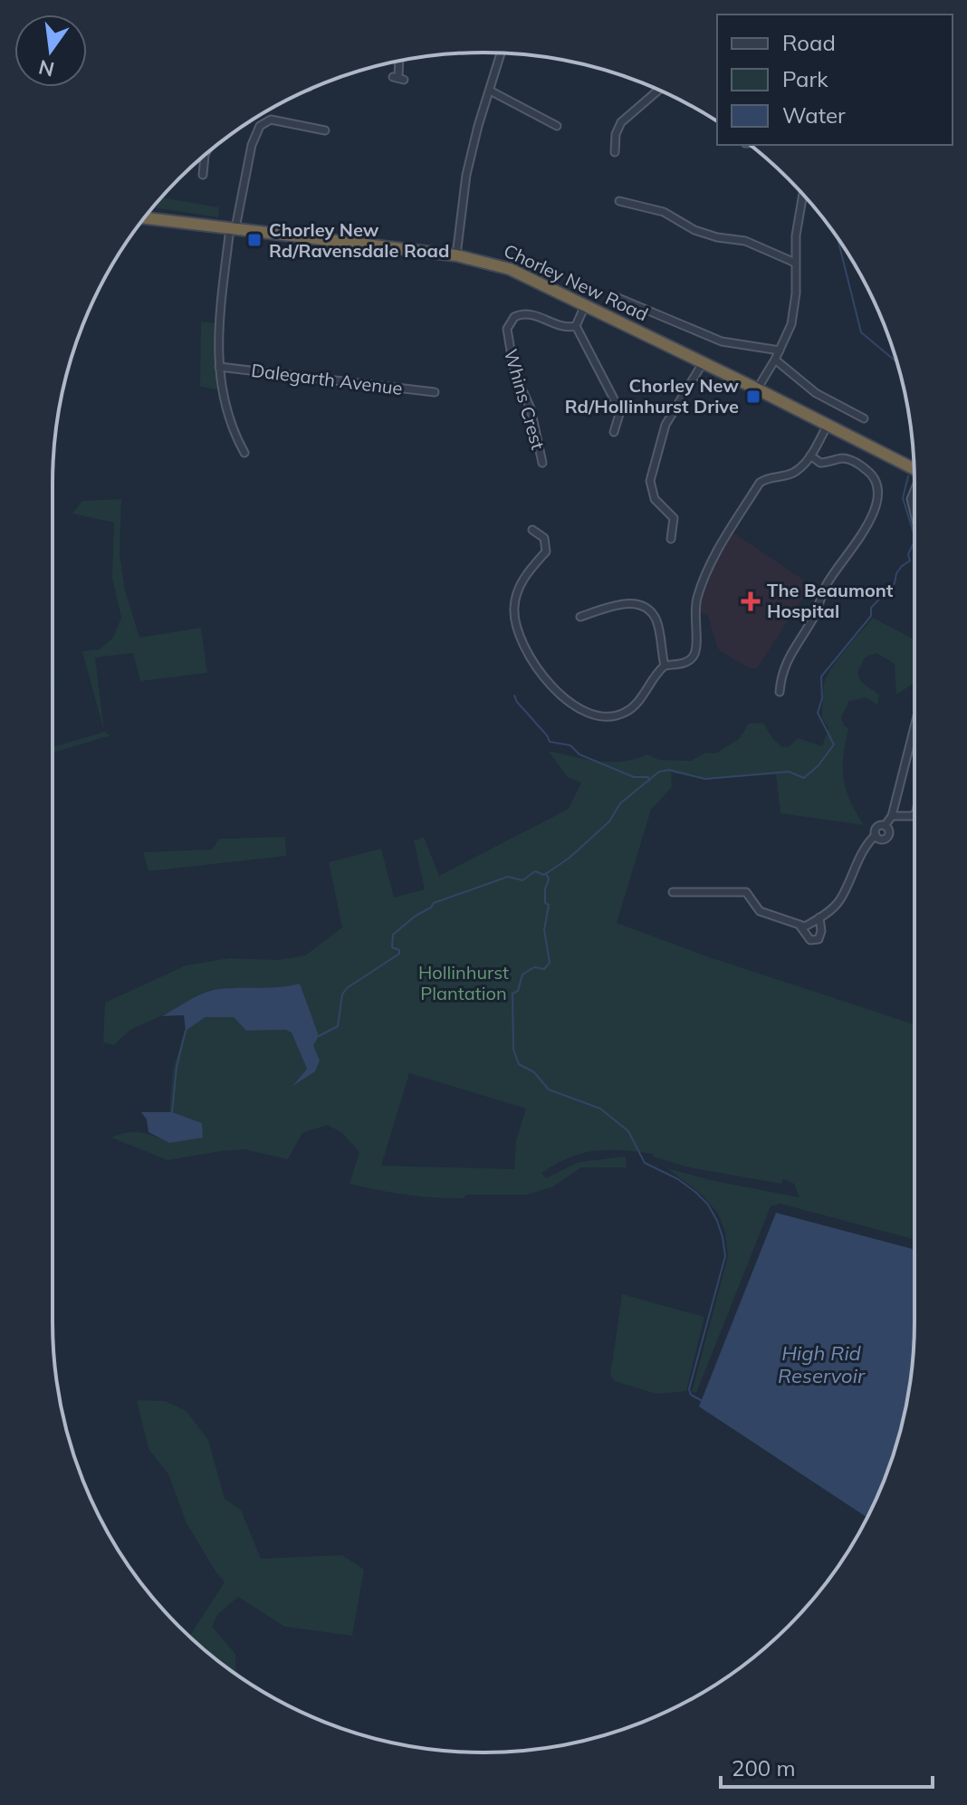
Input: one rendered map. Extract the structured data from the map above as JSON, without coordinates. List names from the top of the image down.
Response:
{
  "streets": {
    "highway": ["Chorley New Road"],
    "street": ["Dalegarth Avenue", "Whins Crest"]
  },
  "water": ["High Rid Reservoir"],
  "parks": ["Hollinhurst Plantation"],
  "places": {
    "transit": ["Chorley New Rd/Ravensdale Road", "Chorley New Rd/Hollinhurst Drive"],
    "health": ["The Beaumont Hospital"]
  },
  "legend": ["Road", "Park", "Water"],
  "scale_bar": "200 m",
  "north": "bottom"
}
